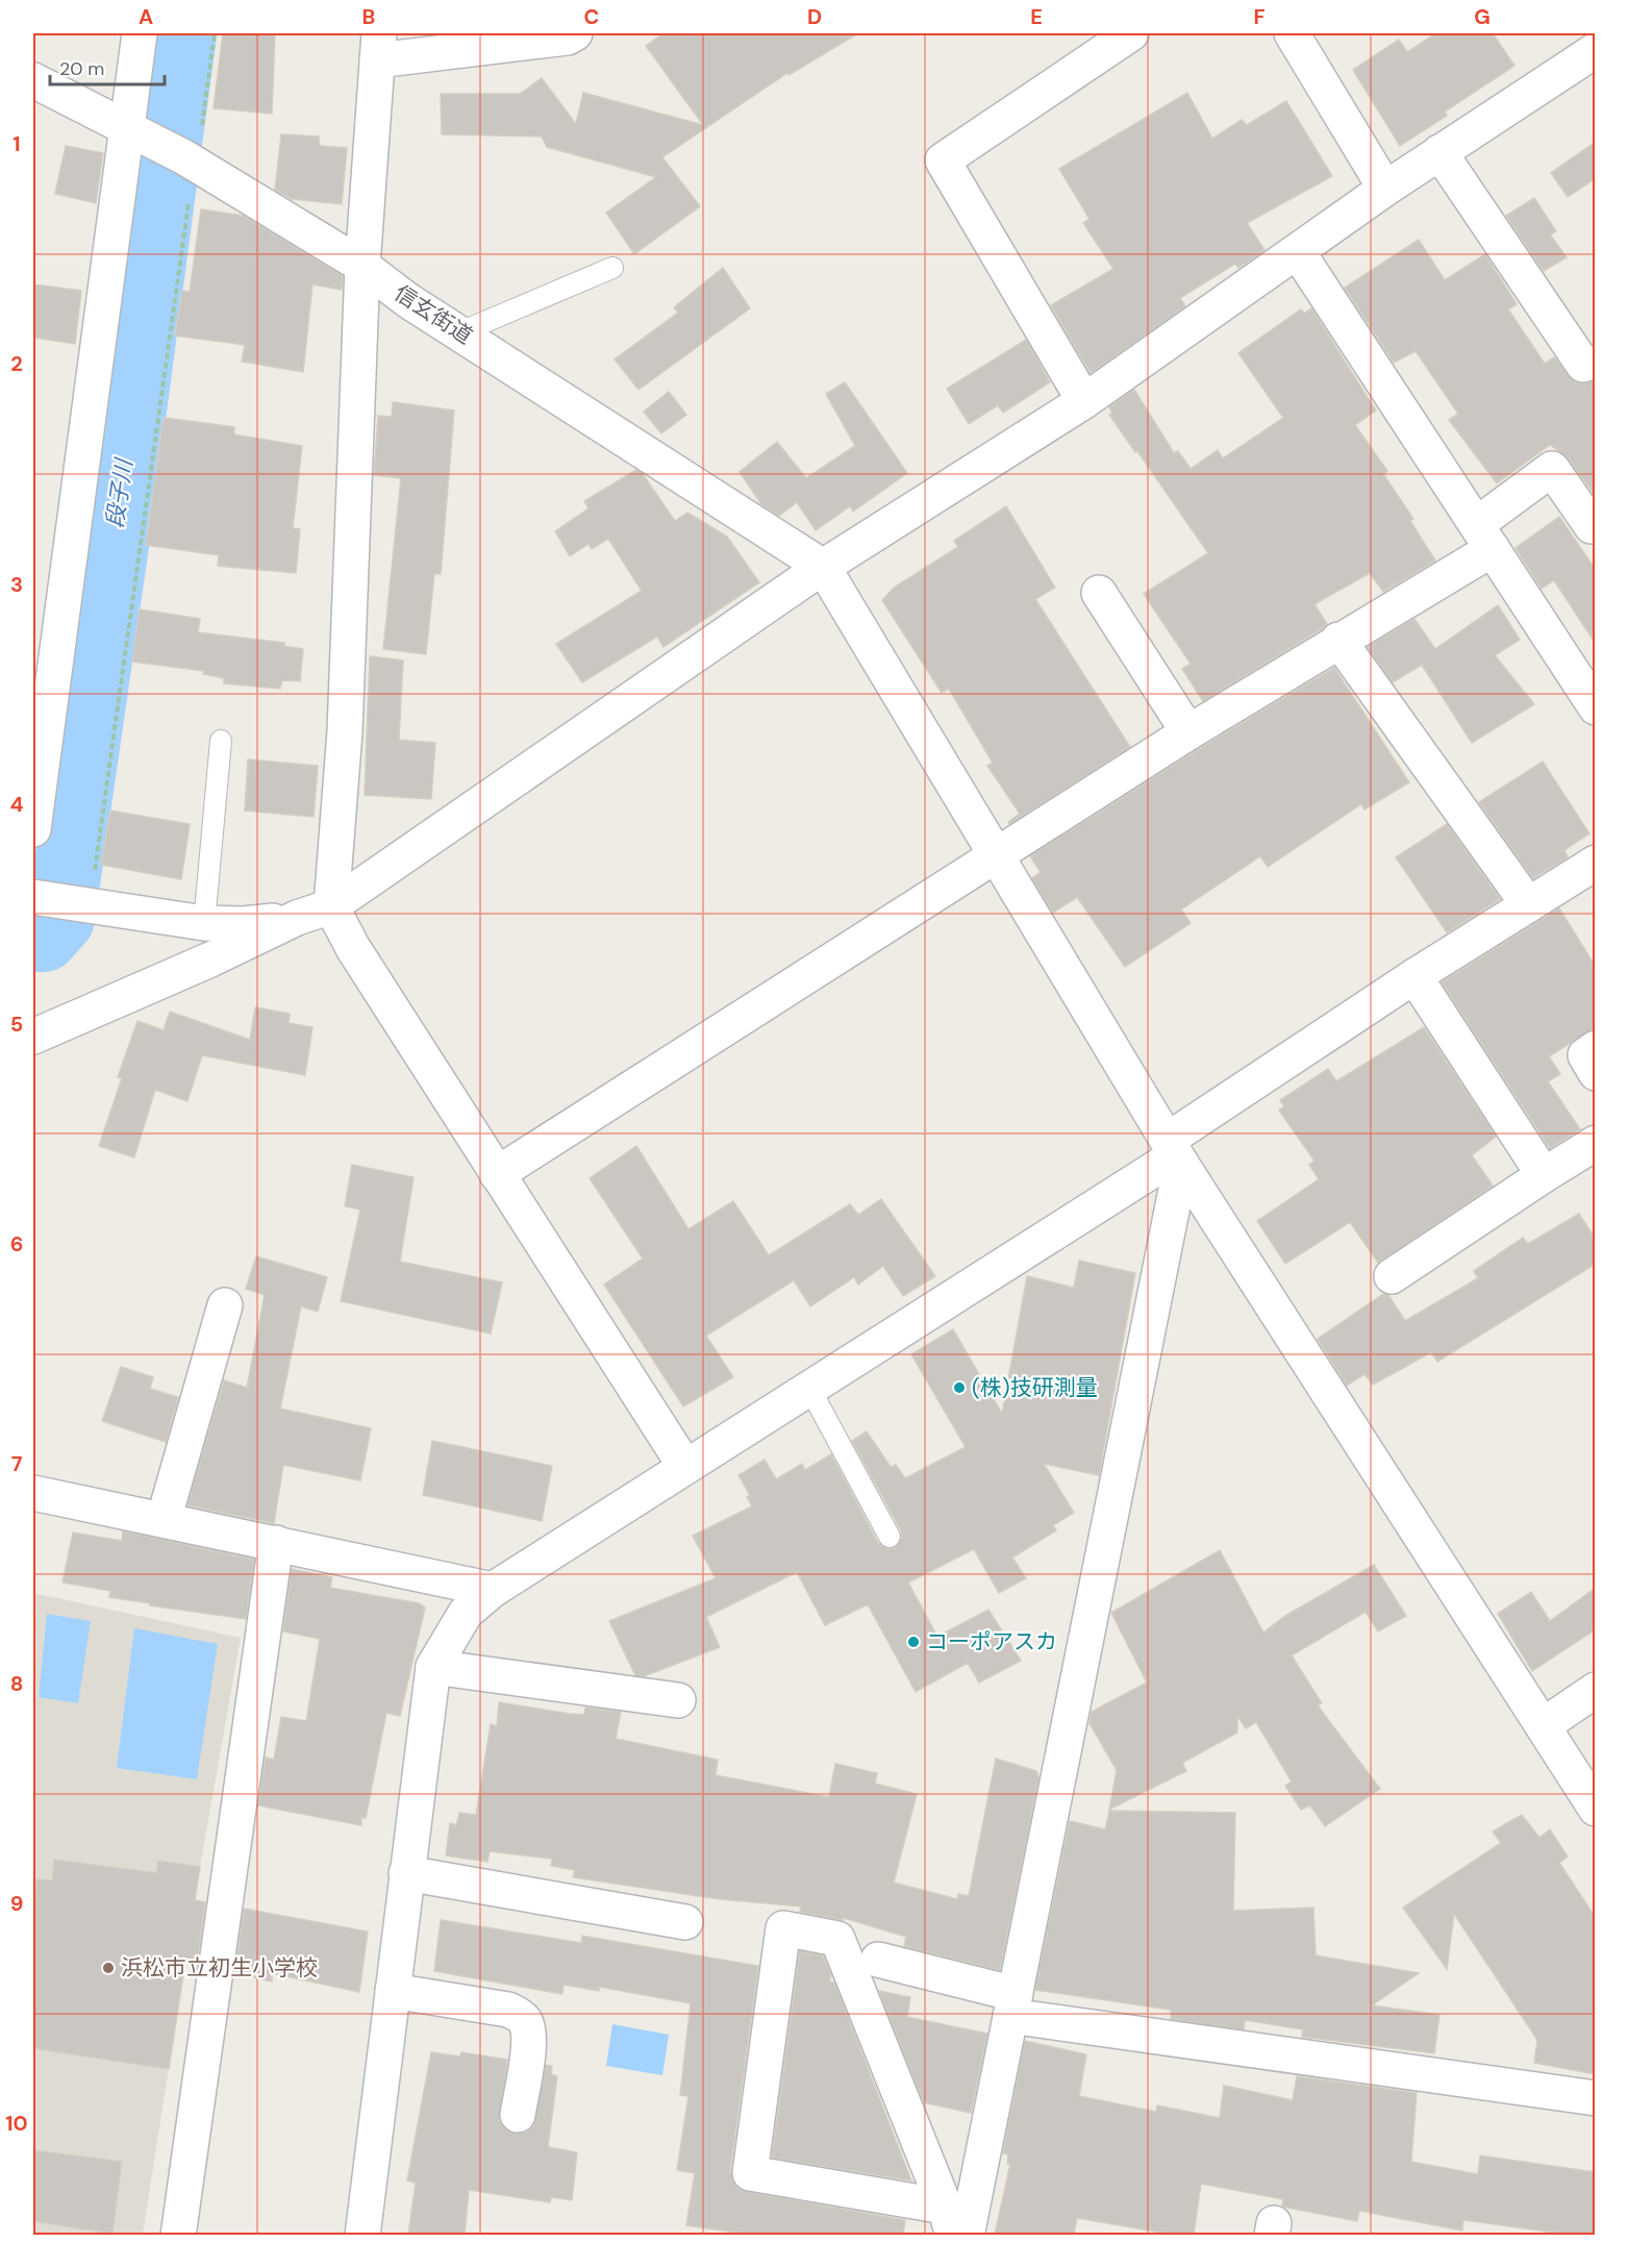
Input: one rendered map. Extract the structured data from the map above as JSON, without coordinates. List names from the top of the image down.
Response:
{
  "streets": {
    "street": ["信玄街道"]
  },
  "water": ["段子川"],
  "places": ["(株)技研測量", "コーポアスカ", "浜松市立初生小学校"],
  "scale_bar": "20 m",
  "grid": {
    "columns": [
      "A",
      "B",
      "C",
      "D",
      "E",
      "F",
      "G"
    ],
    "rows": [
      "1",
      "2",
      "3",
      "4",
      "5",
      "6",
      "7",
      "8",
      "9",
      "10"
    ]
  }
}
